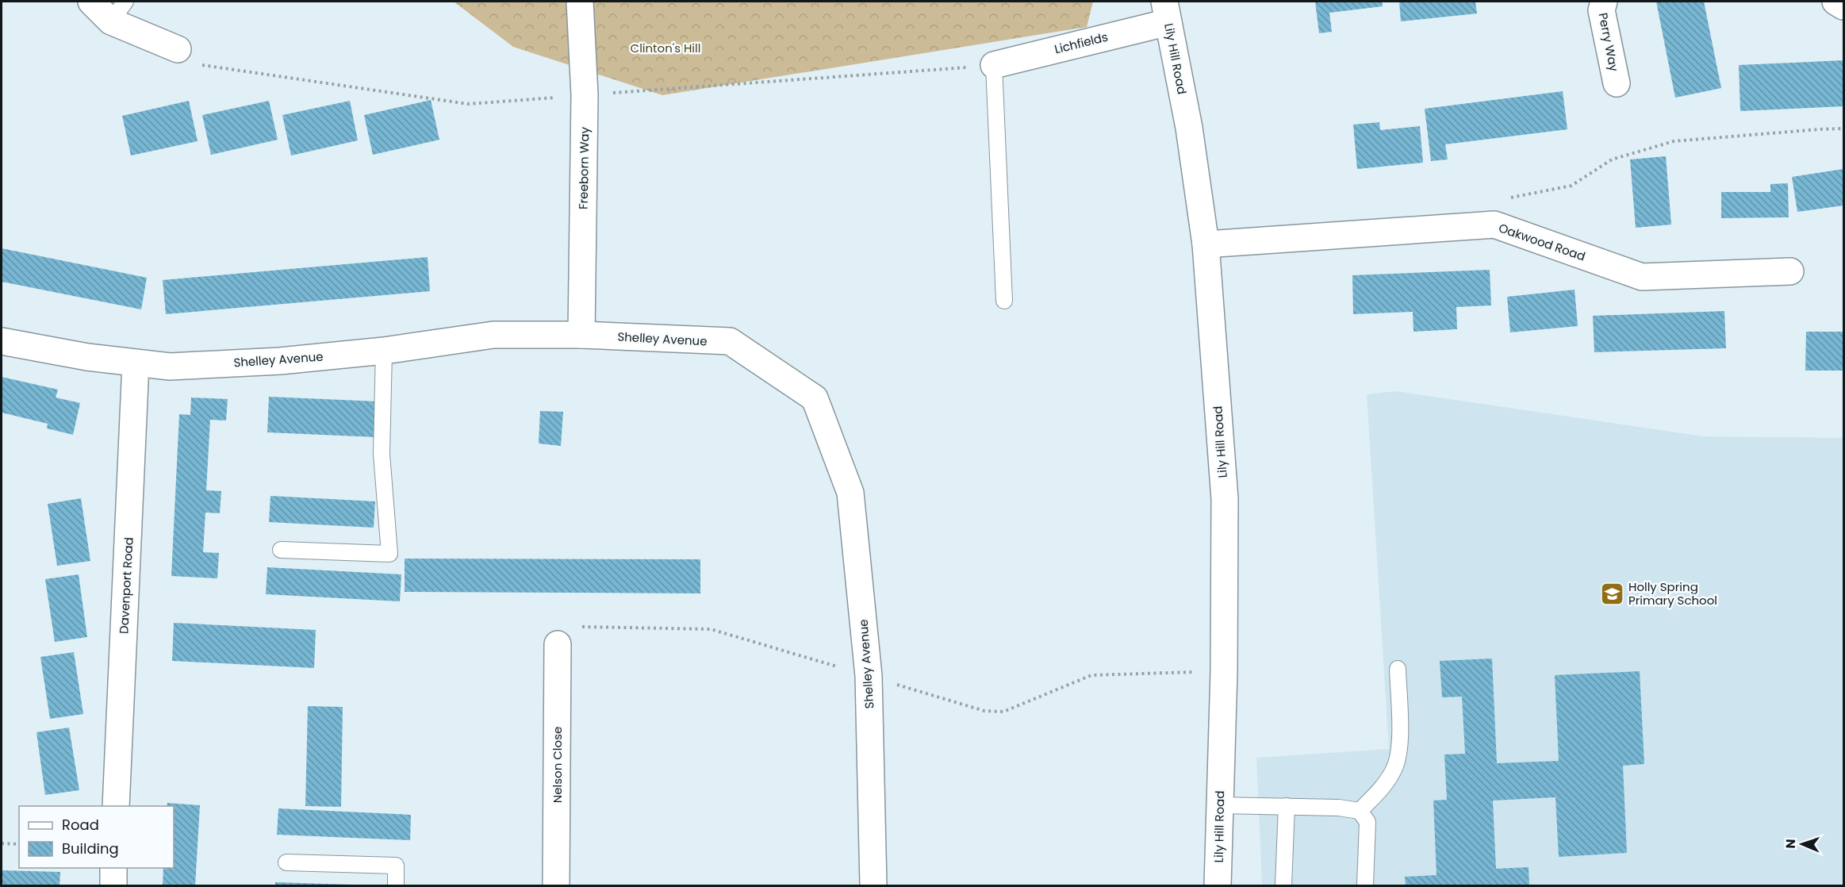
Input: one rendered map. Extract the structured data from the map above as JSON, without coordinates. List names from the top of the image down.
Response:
{
  "streets": {
    "street": [
      "Perry Way",
      "Lichfields",
      "Lily Hill Road",
      "Freeborn Way",
      "Oakwood Road",
      "Shelley Avenue",
      "Davenport Road",
      "Nelson Close"
    ]
  },
  "crossings": [
    ["Lichfields", "Lily Hill Road"],
    ["Lily Hill Road", "Oakwood Road"],
    ["Freeborn Way", "Shelley Avenue"],
    ["Shelley Avenue", "Davenport Road"]
  ],
  "parks": ["Clinton's Hill"],
  "places": {
    "school or university": ["Holly Spring Primary School"]
  },
  "legend": ["Road", "Building"],
  "north": "left"
}
